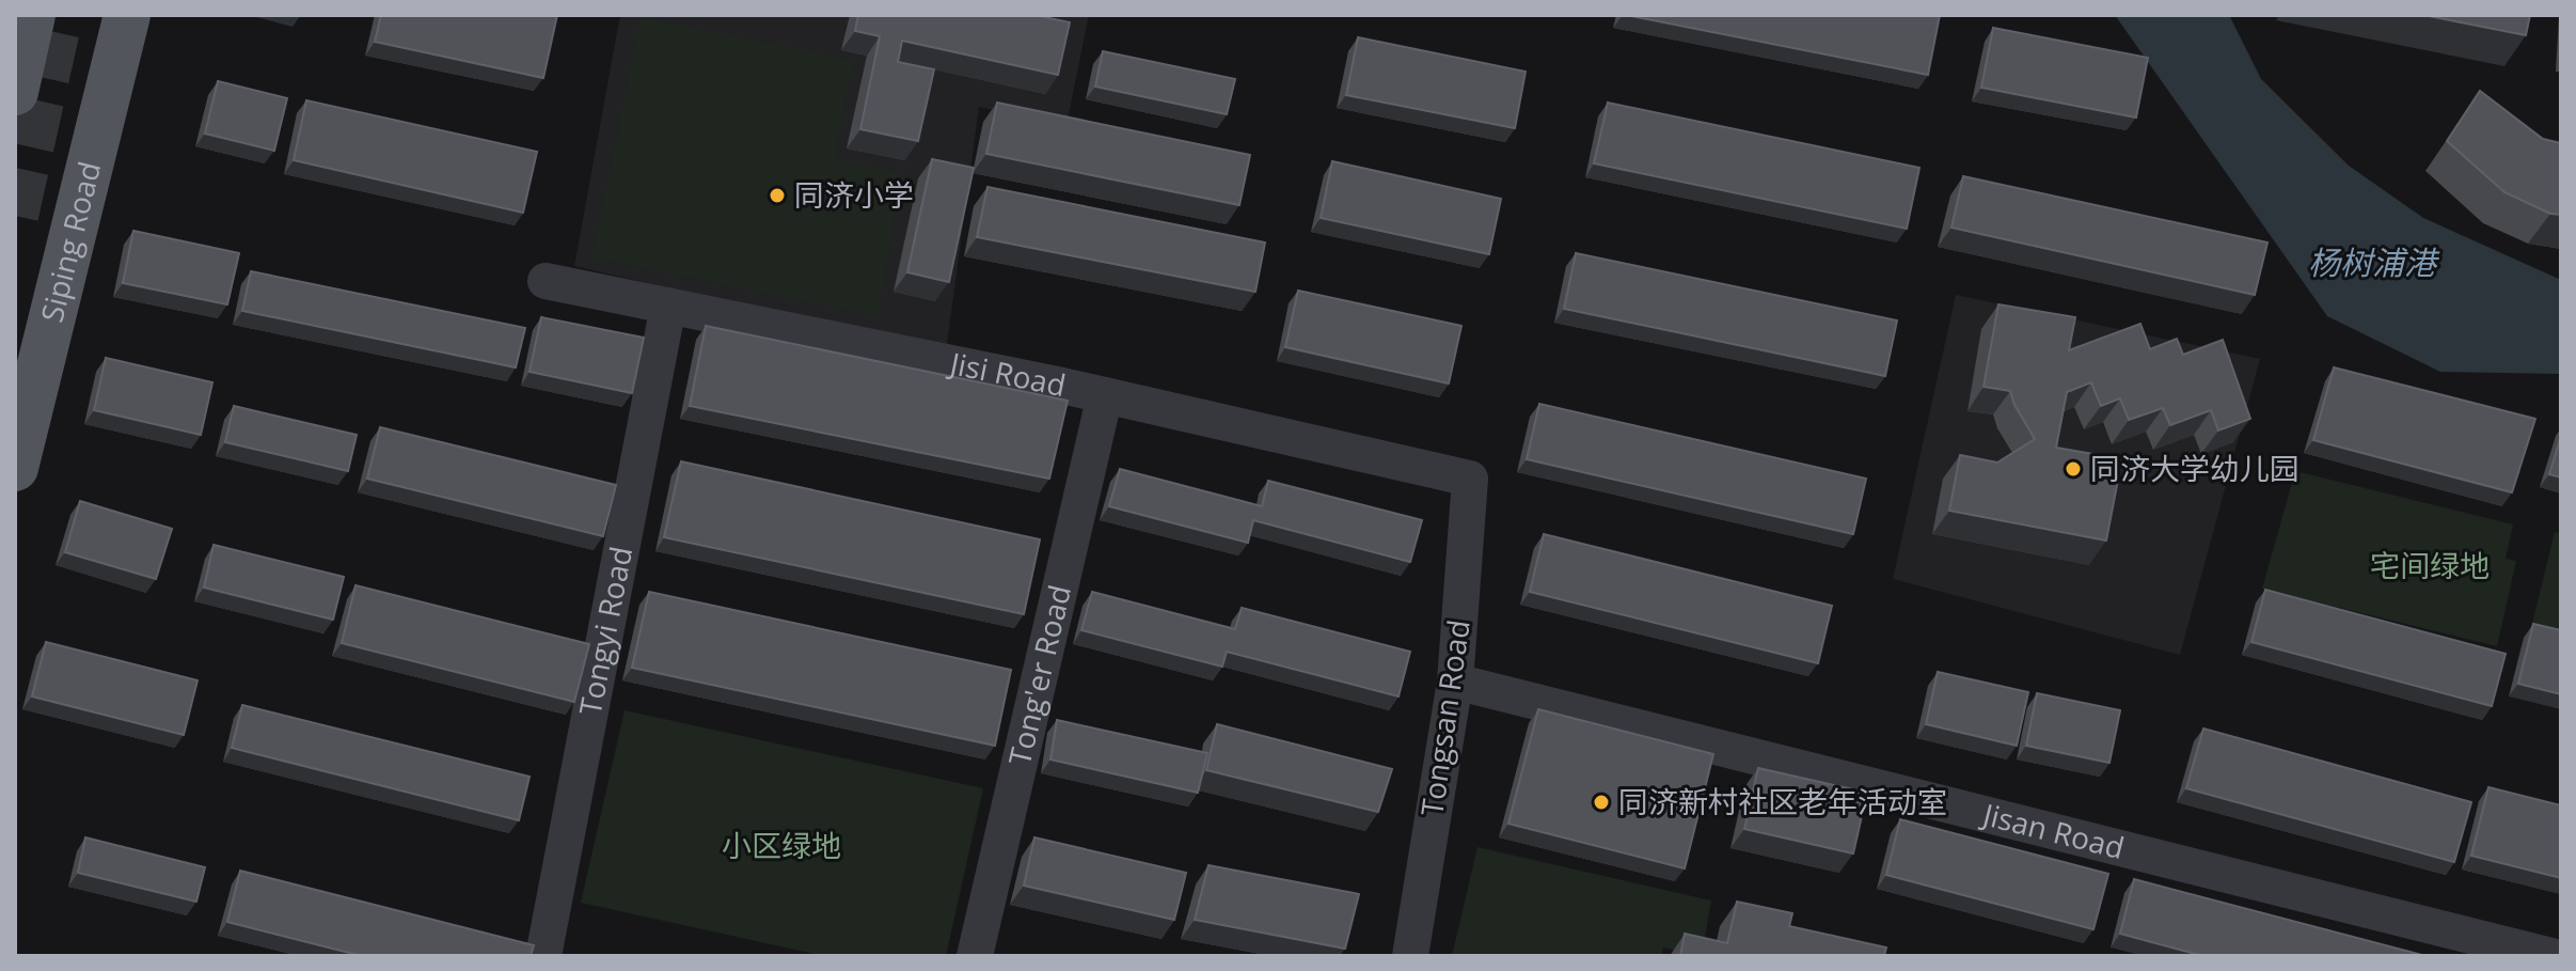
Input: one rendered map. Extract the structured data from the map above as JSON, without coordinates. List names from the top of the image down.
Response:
{
  "streets": {
    "main road": ["Siping Road"],
    "street": [
      "Jisi Road",
      "Tongyi Road",
      "Tong'er Road",
      "Tongsan Road",
      "Jisan Road"
    ]
  },
  "crossings": [
    ["Jisi Road", "Tongyi Road"],
    ["Jisi Road", "Tong'er Road"],
    ["Jisi Road", "Tongsan Road"],
    ["Tongsan Road", "Jisan Road"]
  ],
  "water": ["杨树浦港"],
  "parks": ["宅间绿地", "小区绿地"],
  "places": ["同济小学", "同济大学幼儿园", "同济新村社区老年活动室"]
}
